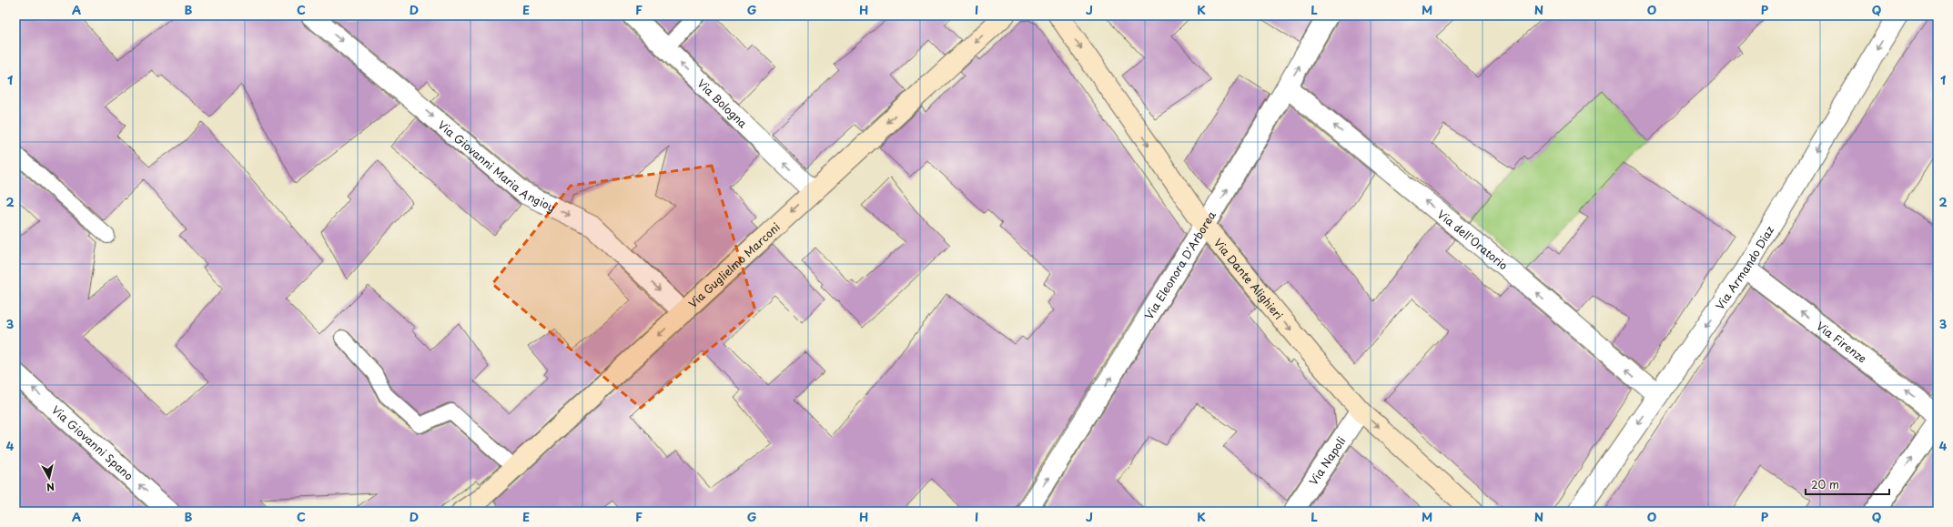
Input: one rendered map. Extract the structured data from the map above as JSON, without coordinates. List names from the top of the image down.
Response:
{
  "streets": {
    "main road": ["Via Guglielmo Marconi", "Via Dante Alighieri"],
    "street": [
      "Via Bologna",
      "Via Giovanni Maria Angioy",
      "Via dell'Oratorio",
      "Via Eleonora D'Arborea",
      "Via Armando Diaz",
      "Via Firenze",
      "Via Giovanni Spano",
      "Via Napoli"
    ]
  },
  "crossings": [
    ["Via Bologna", "Via Guglielmo Marconi"],
    ["Via Giovanni Maria Angioy", "Via Guglielmo Marconi"],
    ["Via dell'Oratorio", "Via Eleonora D'Arborea"],
    ["Via dell'Oratorio", "Via Armando Diaz"],
    ["Via Eleonora D'Arborea", "Via Dante Alighieri"],
    ["Via Armando Diaz", "Via Firenze"],
    ["Via Dante Alighieri", "Via Napoli"]
  ],
  "one_way": [
    "Via Bologna",
    "Via Giovanni Maria Angioy",
    "Via dell'Oratorio",
    "Via Guglielmo Marconi",
    "Via Eleonora D'Arborea",
    "Via Armando Diaz",
    "Via Dante Alighieri",
    "Via Firenze",
    "Via Giovanni Spano"
  ],
  "scale_bar": "20 m",
  "north": "bottom",
  "grid": {
    "columns": [
      "A",
      "B",
      "C",
      "D",
      "E",
      "F",
      "G",
      "H",
      "I",
      "J",
      "K",
      "L",
      "M",
      "N",
      "O",
      "P",
      "Q"
    ],
    "rows": [
      "1",
      "2",
      "3",
      "4"
    ]
  }
}
